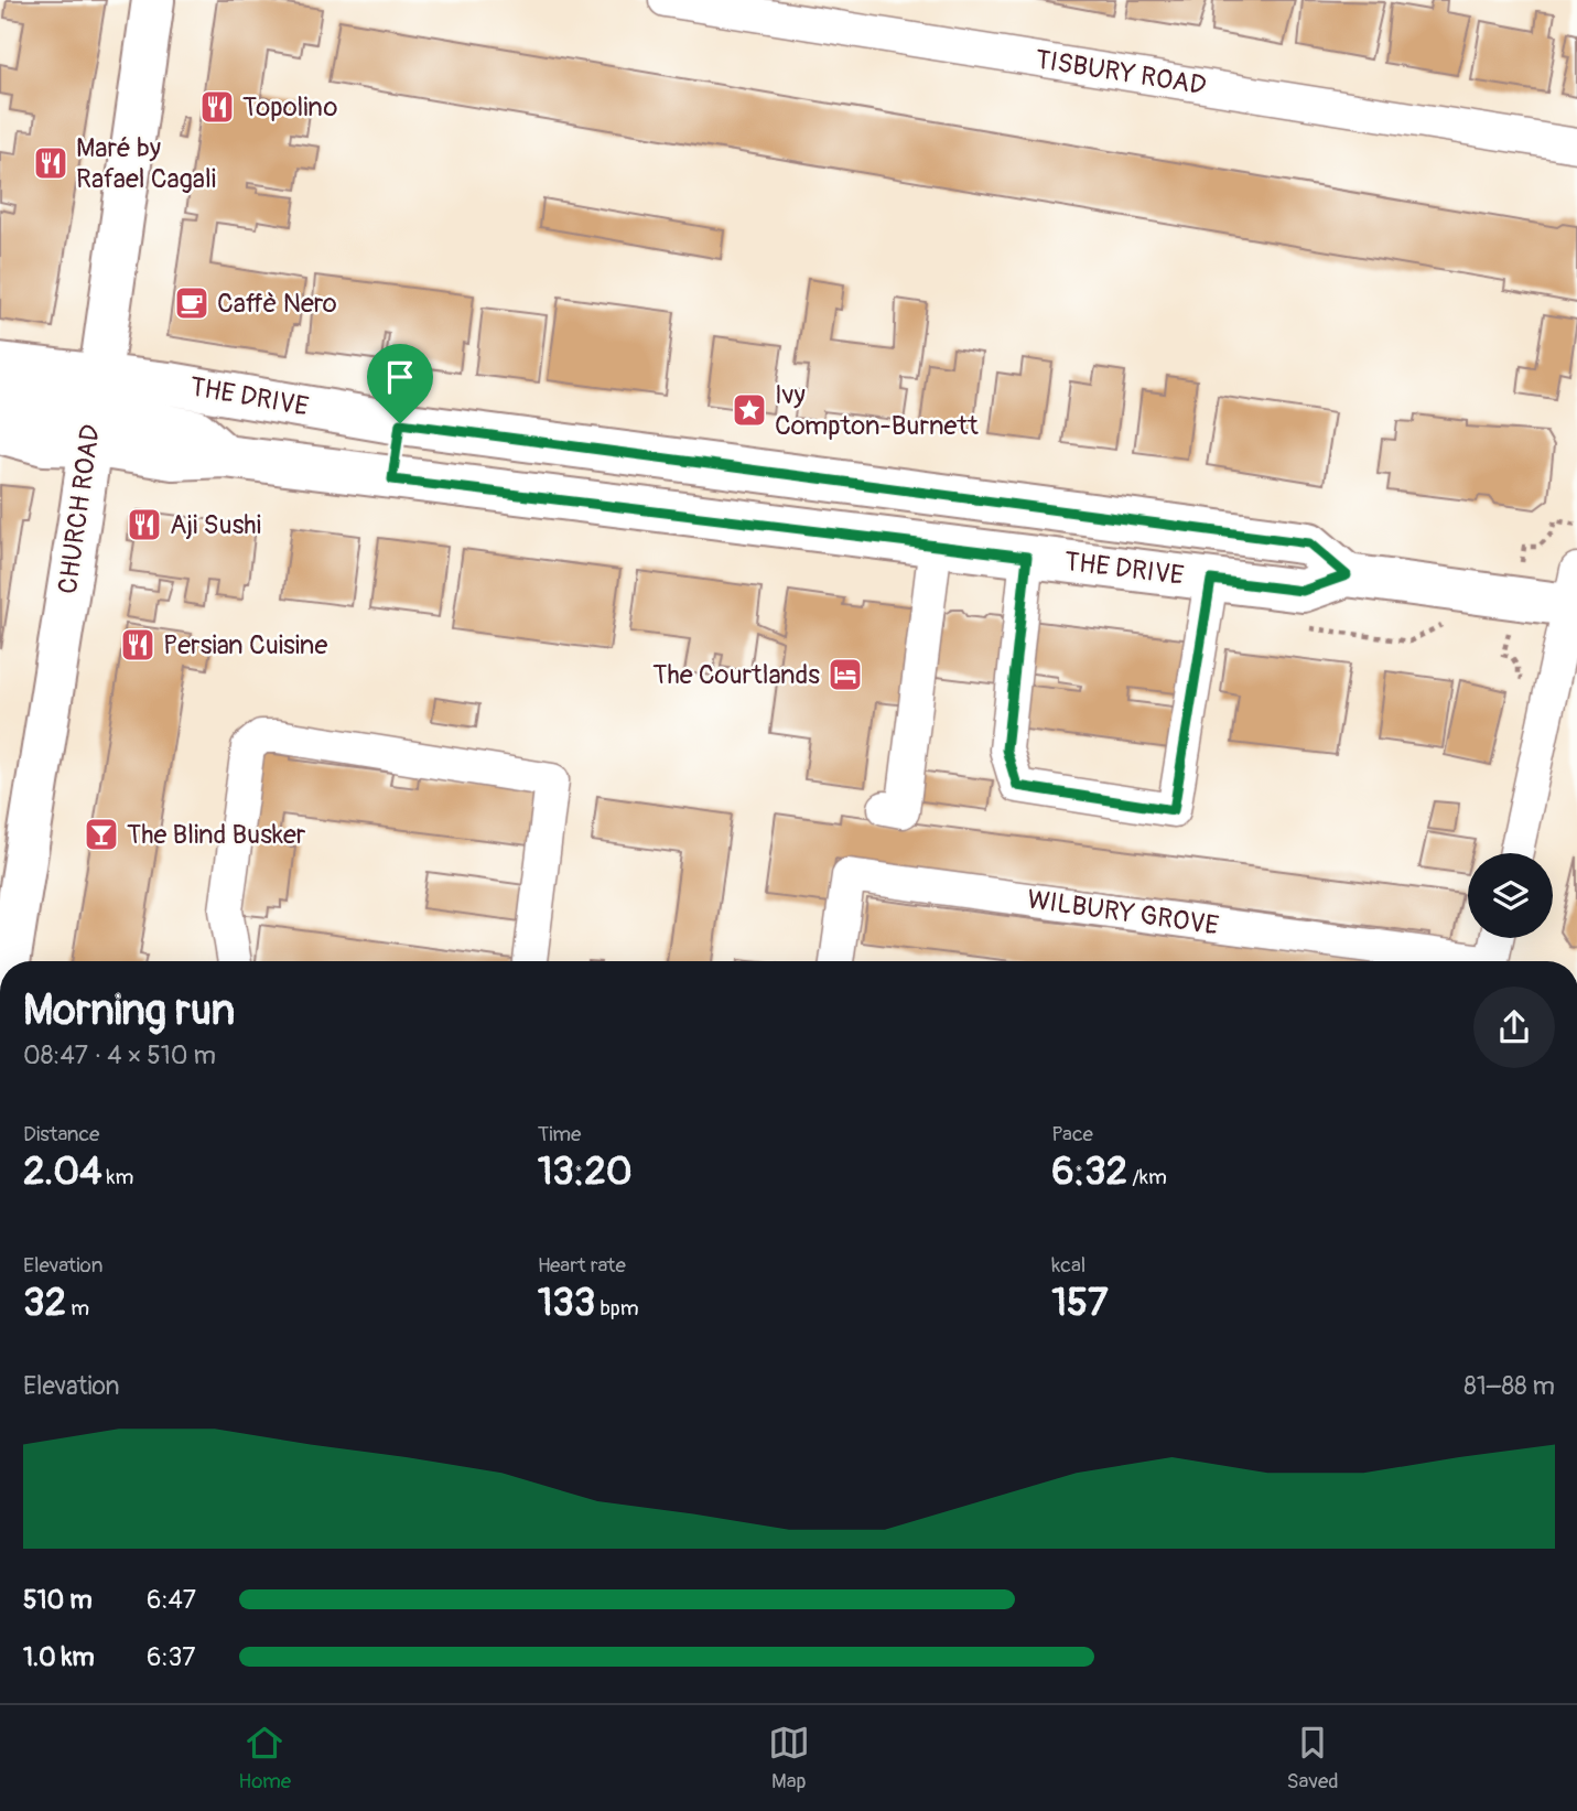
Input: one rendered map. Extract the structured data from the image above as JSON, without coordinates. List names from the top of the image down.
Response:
{
  "streets": {
    "main road": ["THE DRIVE", "CHURCH ROAD"],
    "street": ["TISBURY ROAD", "WILBURY GROVE"]
  },
  "crossings": [
    ["THE DRIVE", "CHURCH ROAD"]
  ],
  "places": {
    "restaurant": [
      "Topolino",
      "Maré by Rafael Cagali",
      "Aji Sushi",
      "Persian Cuisine"
    ],
    "cafe": ["Caffè Nero"],
    "place": ["Ivy Compton-Burnett"],
    "hotel": ["The Courtlands"],
    "bar": ["The Blind Busker"]
  },
  "page": {
    "heading": ["Morning run", "08:47 · 4 × 510 m"],
    "stats": [
      ["Distance", "2.04 km"],
      ["Time", "13:20"],
      ["Pace", "6:32 /km"],
      ["Elevation", "32 m"],
      ["Heart rate", "133 bpm"],
      ["kcal", "157"]
    ],
    "chart": ["Elevation", "81–88 m"],
    "list": [
      {
        "name": "510 m",
        "note": "6:47"
      },
      {
        "name": "1.0 km",
        "note": "6:37"
      }
    ],
    "tabs": ["Home", "Map", "Saved"]
  }
}
